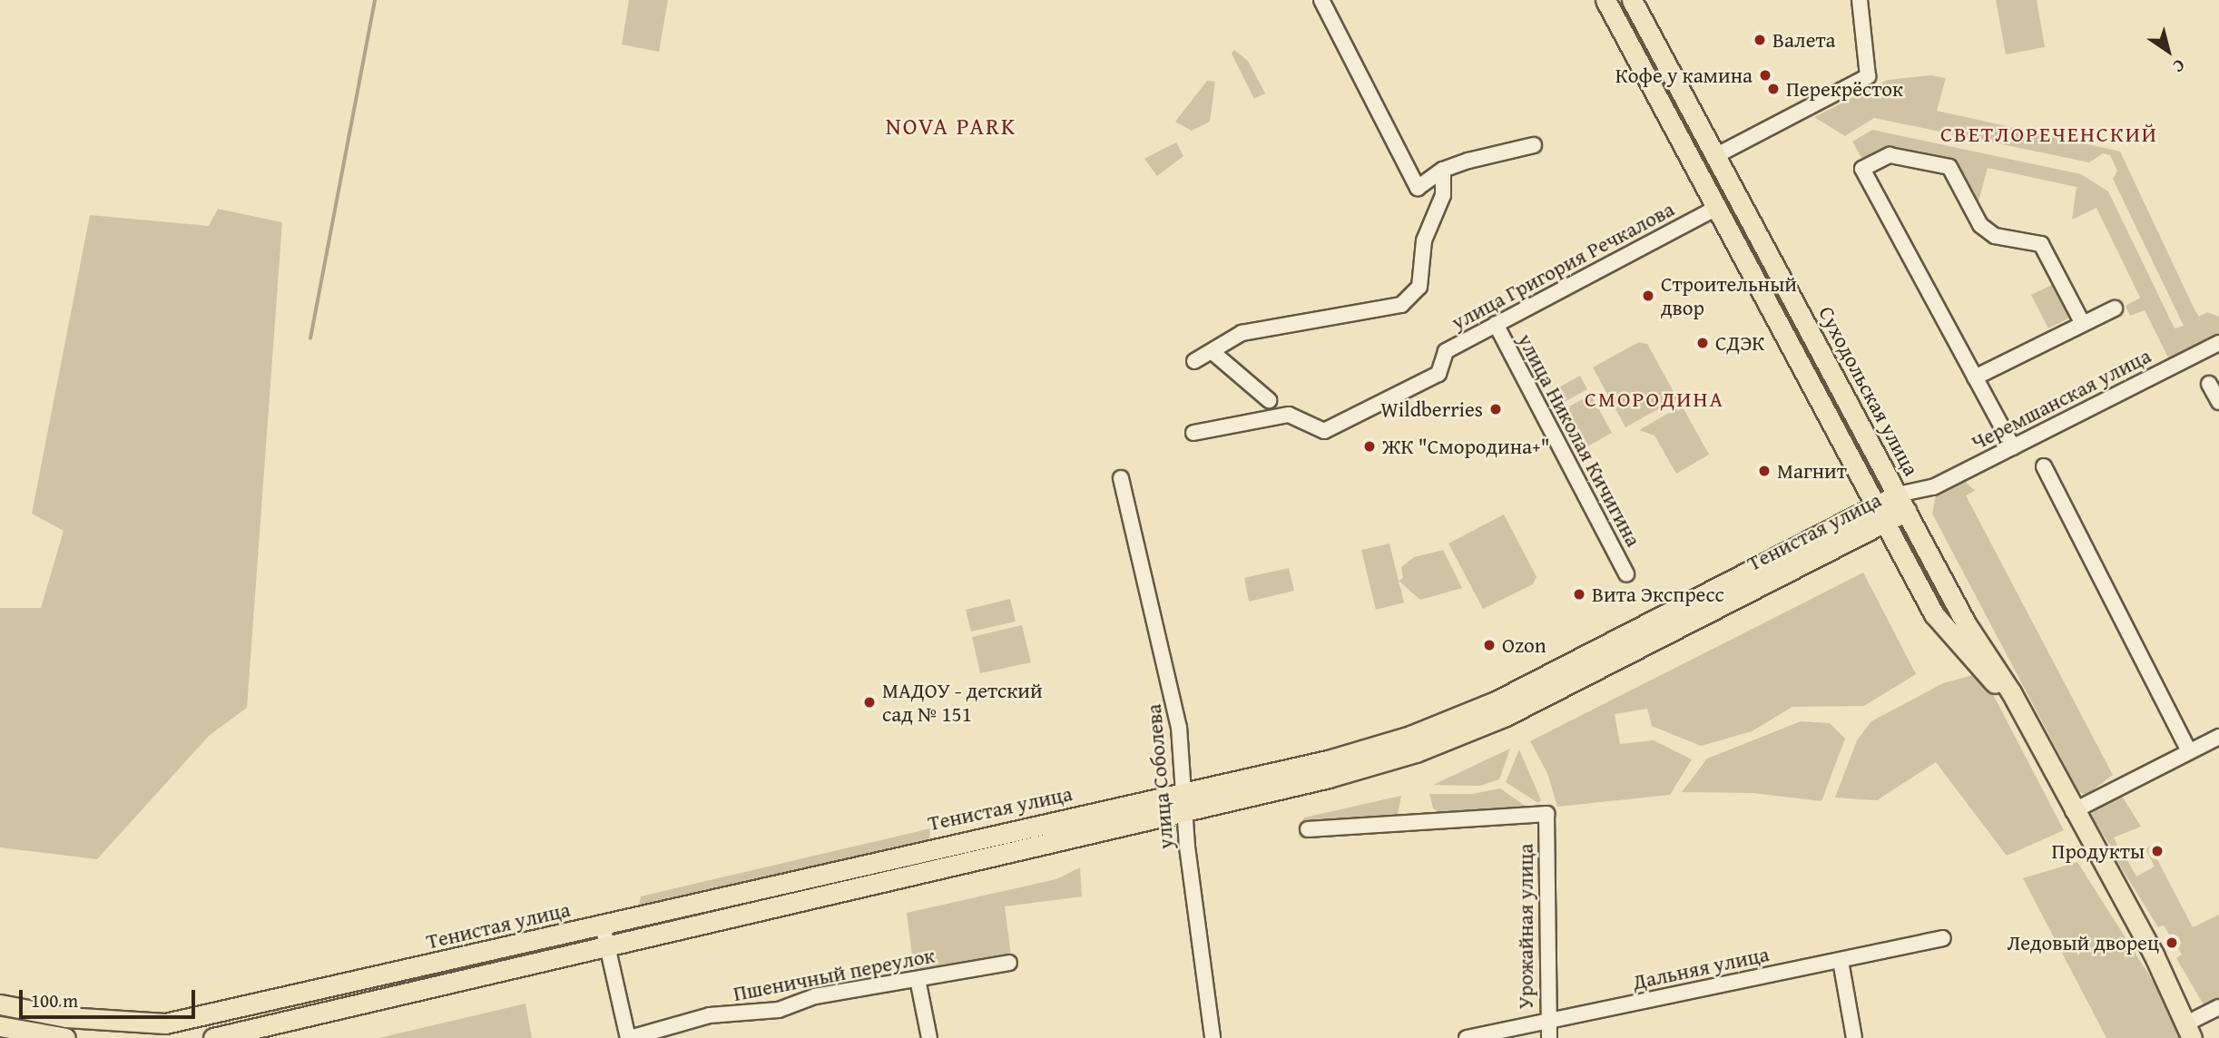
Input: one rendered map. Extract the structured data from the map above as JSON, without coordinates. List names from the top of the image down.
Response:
{
  "streets": {
    "main road": ["Суходольская улица", "Тенистая улица"],
    "street": [
      "улица Григория Речкалова",
      "Черемшанская улица",
      "улица Николая Кичигина",
      "улица Соболева",
      "Урожайная улица",
      "Дальняя улица",
      "Пшеничный переулок"
    ]
  },
  "crossings": [
    ["улица Григория Речкалова", "Суходольская улица"],
    ["улица Григория Речкалова", "улица Николая Кичигина"],
    ["Суходольская улица", "Черемшанская улица"],
    ["Суходольская улица", "Тенистая улица"],
    ["Черемшанская улица", "Тенистая улица"],
    ["Тенистая улица", "улица Соболева"],
    ["Урожайная улица", "Дальняя улица"]
  ],
  "districts": ["NOVA PARK", "СВЕТЛОРЕЧЕНСКИЙ", "СМОРОДИНА"],
  "places": [
    "Валета",
    "Кофе у камина",
    "Перекрёсток",
    "Строительный двор",
    "СДЭК",
    "Wildberries",
    "ЖК \"Смородина+\"",
    "Магнит",
    "Вита Экспресс",
    "Ozon",
    "МАДОУ - детский сад № 151",
    "Продукты",
    "Ледовый дворец"
  ],
  "scale_bar": "100 m",
  "north": "bottom right"
}
